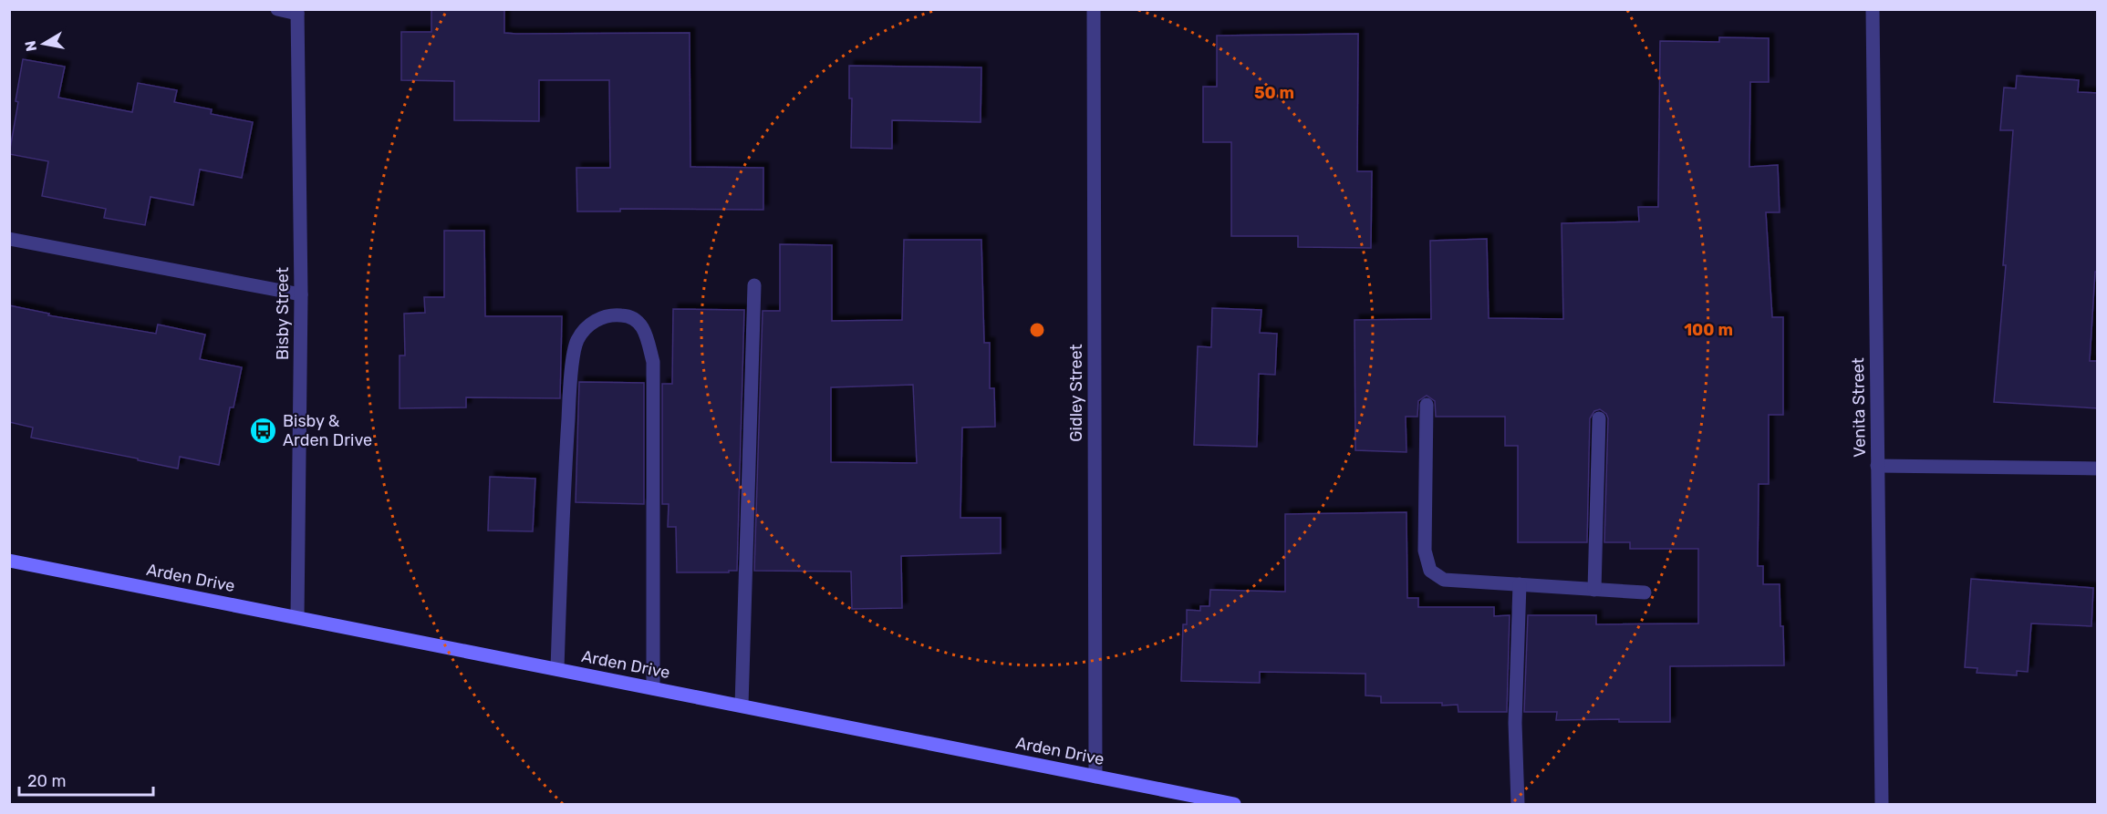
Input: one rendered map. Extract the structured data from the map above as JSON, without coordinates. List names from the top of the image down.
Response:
{
  "streets": {
    "street": [
      "Bisby Street",
      "Gidley Street",
      "Venita Street",
      "Arden Drive"
    ]
  },
  "crossings": [
    ["Bisby Street", "Arden Drive"],
    ["Gidley Street", "Arden Drive"]
  ],
  "places": {
    "bus stop": ["Bisby & Arden Drive"]
  },
  "scale_bar": "20 m",
  "north": "left",
  "rings": ["50 m", "100 m"]
}
